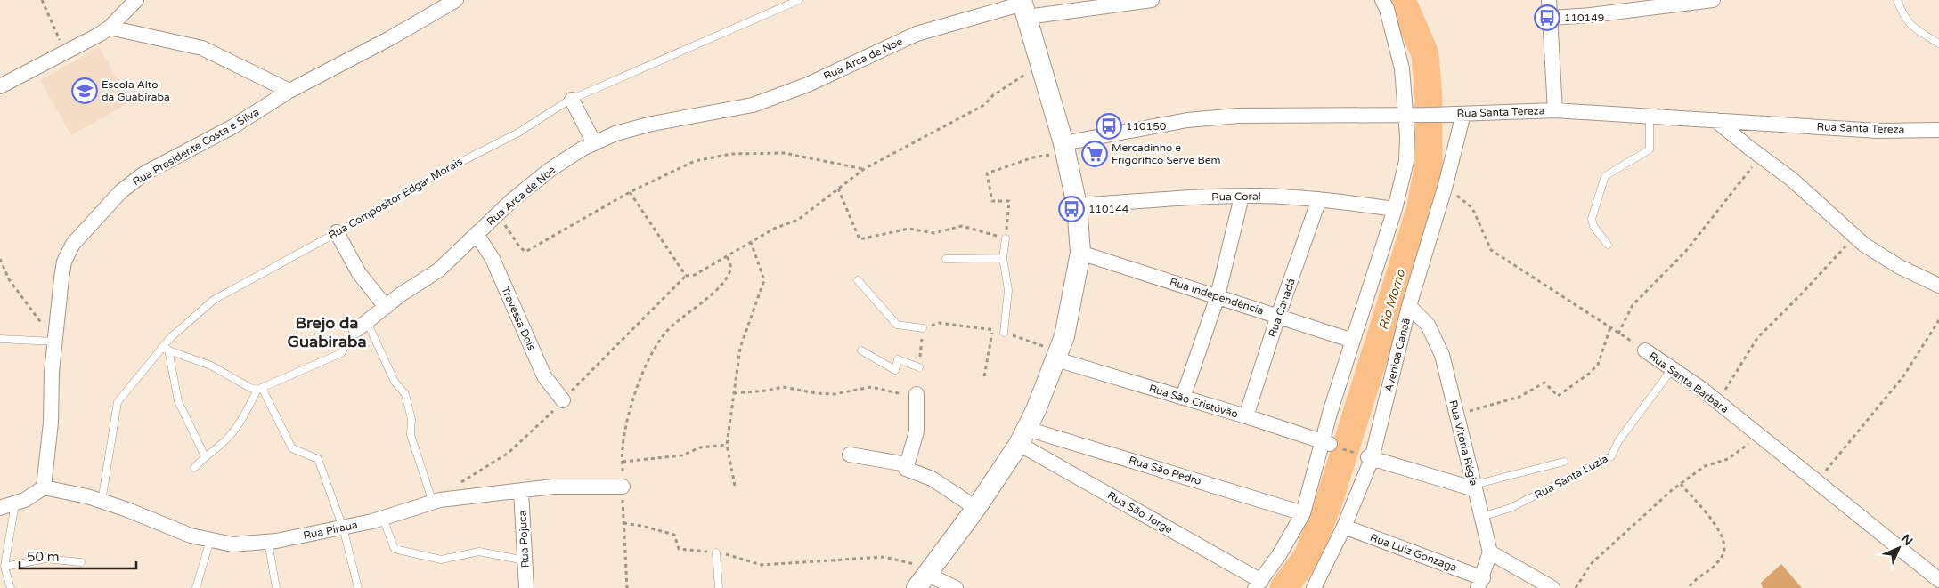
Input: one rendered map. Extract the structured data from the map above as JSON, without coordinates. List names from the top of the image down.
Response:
{
  "streets": {
    "street": [
      "Rua Arca de Noe",
      "Rua Santa Tereza",
      "Rua Presidente Costa e Silva",
      "Rua Coral",
      "Rua Independência",
      "Rua Canadá",
      "Travessa Dois",
      "Avenida Canaã",
      "Rua Santa Barbara",
      "Rua São Cristóvão",
      "Rua Vitória Régia",
      "Rua São Pedro",
      "Rua São Jorge",
      "Rua Piraua",
      "Rua Pojuca",
      "Rua Luiz Gonzaga"
    ],
    "lane": ["Rua Compositor Edgar Morais", "Rua Santa Luzia"]
  },
  "crossings": [
    ["Rua Arca de Noe", "Travessa Dois"],
    ["Rua Santa Tereza", "Avenida Canaã"],
    ["Rua Presidente Costa e Silva", "Rua Piraua"],
    ["Rua Coral", "Rua Canadá"],
    ["Rua Compositor Edgar Morais", "Rua Piraua"],
    ["Rua Independência", "Rua Canadá"],
    ["Rua Canadá", "Rua São Cristóvão"],
    ["Avenida Canaã", "Rua Santa Barbara"],
    ["Avenida Canaã", "Rua Vitória Régia"],
    ["Avenida Canaã", "Rua Luiz Gonzaga"],
    ["Rua Santa Barbara", "Rua Santa Luzia"],
    ["Rua Vitória Régia", "Rua Santa Luzia"],
    ["Rua Vitória Régia", "Rua Luiz Gonzaga"],
    ["Rua São Pedro", "Rua São Jorge"],
    ["Rua Piraua", "Rua Pojuca"]
  ],
  "districts": ["Brejo da Guabiraba"],
  "water": ["Rio Morno"],
  "places": {
    "bus stop": ["110149", "110150", "110144"],
    "school or university": ["Escola Alto da Guabiraba"],
    "supermarket": ["Mercadinho e Frigorífico Serve Bem"]
  },
  "scale_bar": "50 m",
  "north": "top right"
}
